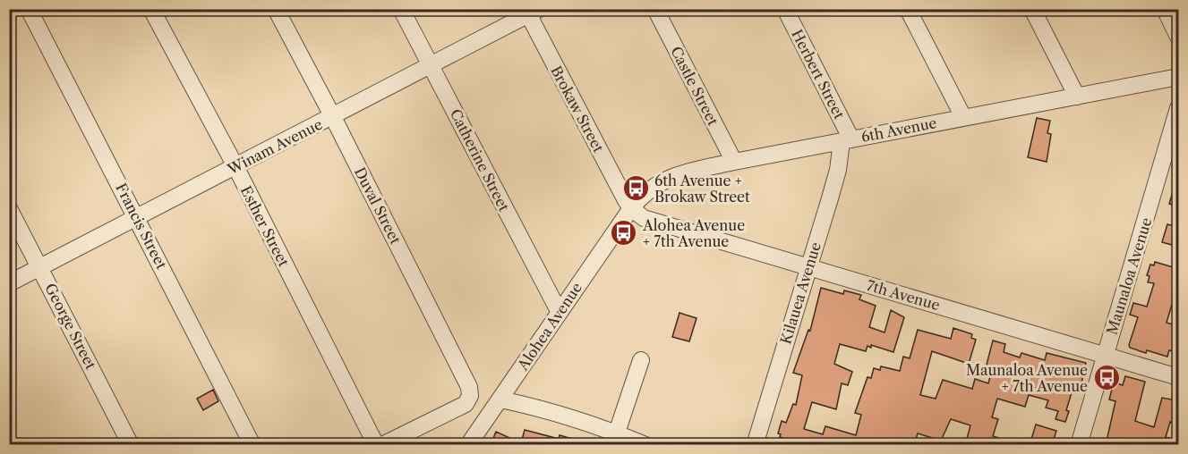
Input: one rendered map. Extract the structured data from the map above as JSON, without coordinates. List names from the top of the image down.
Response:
{
  "streets": {
    "street": [
      "Herbert Street",
      "Castle Street",
      "Brokaw Street",
      "6th Avenue",
      "Winam Avenue",
      "Catherine Street",
      "Duval Street",
      "Francis Street",
      "Esther Street",
      "Maunaloa Avenue",
      "Kilauea Avenue",
      "7th Avenue",
      "George Street",
      "Alohea Avenue"
    ]
  },
  "crossings": [
    ["Herbert Street", "6th Avenue"],
    ["Herbert Street", "Kilauea Avenue"],
    ["Castle Street", "6th Avenue"],
    ["Brokaw Street", "6th Avenue"],
    ["Brokaw Street", "Winam Avenue"],
    ["Brokaw Street", "7th Avenue"],
    ["Brokaw Street", "Alohea Avenue"],
    ["6th Avenue", "Kilauea Avenue"],
    ["6th Avenue", "7th Avenue"],
    ["6th Avenue", "Alohea Avenue"],
    ["Winam Avenue", "Catherine Street"],
    ["Winam Avenue", "Duval Street"],
    ["Winam Avenue", "Francis Street"],
    ["Winam Avenue", "Esther Street"],
    ["Winam Avenue", "George Street"],
    ["Catherine Street", "Alohea Avenue"],
    ["Maunaloa Avenue", "7th Avenue"],
    ["Kilauea Avenue", "7th Avenue"],
    ["7th Avenue", "Alohea Avenue"]
  ],
  "places": {
    "bus stop": ["6th Avenue + Brokaw Street", "Alohea Avenue + 7th Avenue", "Maunaloa Avenue + 7th Avenue"]
  }
}
